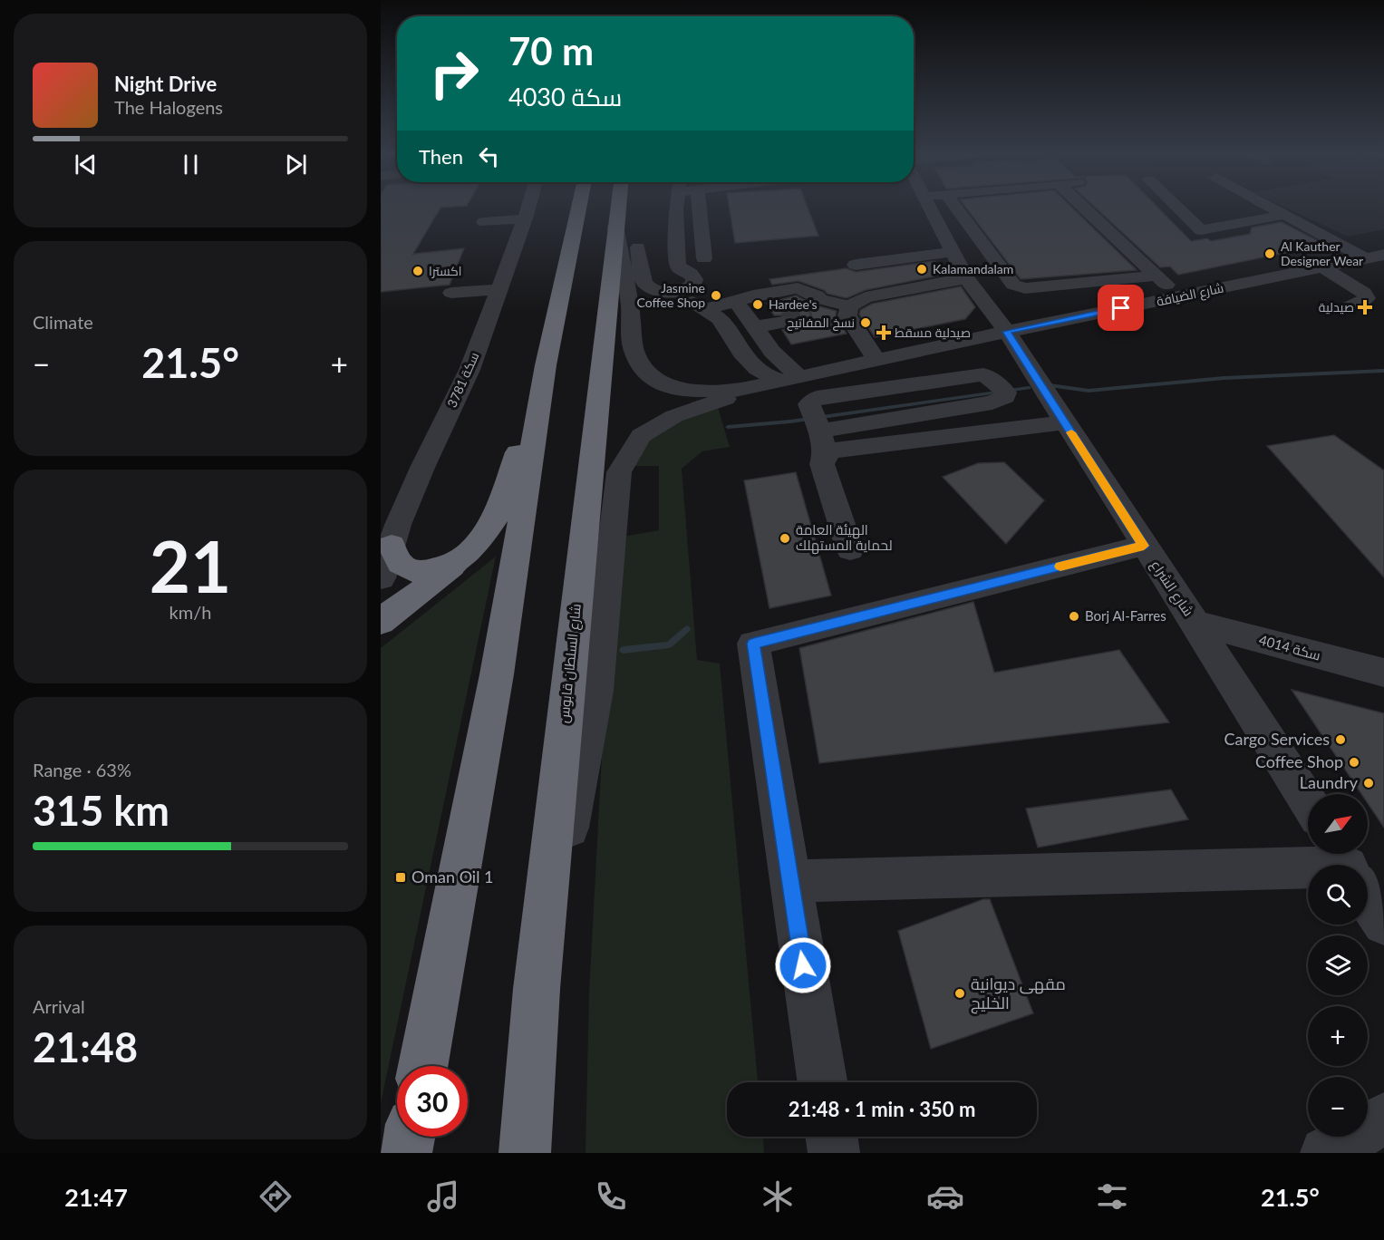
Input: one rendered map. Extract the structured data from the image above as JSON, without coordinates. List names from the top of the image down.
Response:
{
  "streets": {
    "highway": ["شارع السلطان قابوس"],
    "street": [
      "شارع الضيافة",
      "سكة 3781",
      "شارع الشراع",
      "سكة 4014"
    ]
  },
  "crossings": [
    ["شارع الضيافة", "شارع الشراع"],
    ["شارع الشراع", "سكة 4014"]
  ],
  "places": {
    "other": [
      "Al Kauther Designer Wear",
      "Kalamandalam",
      "اكسترا",
      "Jasmine Coffee Shop",
      "Hardee's",
      "نسخ المفاتيح",
      "الهيئة العامة لحماية المستهلك",
      "Borj Al-Farres",
      "Cargo Services",
      "Coffee Shop",
      "Laundry",
      "مقهى ديوانية الخليج"
    ],
    "health": ["صيدلية", "صيدلية مسقط"],
    "transit": ["Oman Oil 1"]
  },
  "north": "top right",
  "page": {
    "turn": ["70 m", "سكة 4030"],
    "song": ["Night Drive", "The Halogens"],
    "then": "Then",
    "tile": [
      "Climate",
      ["21", "km/h"],
      ["Range · 63%", "315 km"],
      ["Arrival", "21:48"]
    ],
    "heat": ["−", "21.5°", "+"],
    "map_buttons": ["+", "−"],
    "limit": "30",
    "trip": "21:48 · 1 min · 350 m",
    "tabs": ["21:47", "21.5°"]
  }
}
